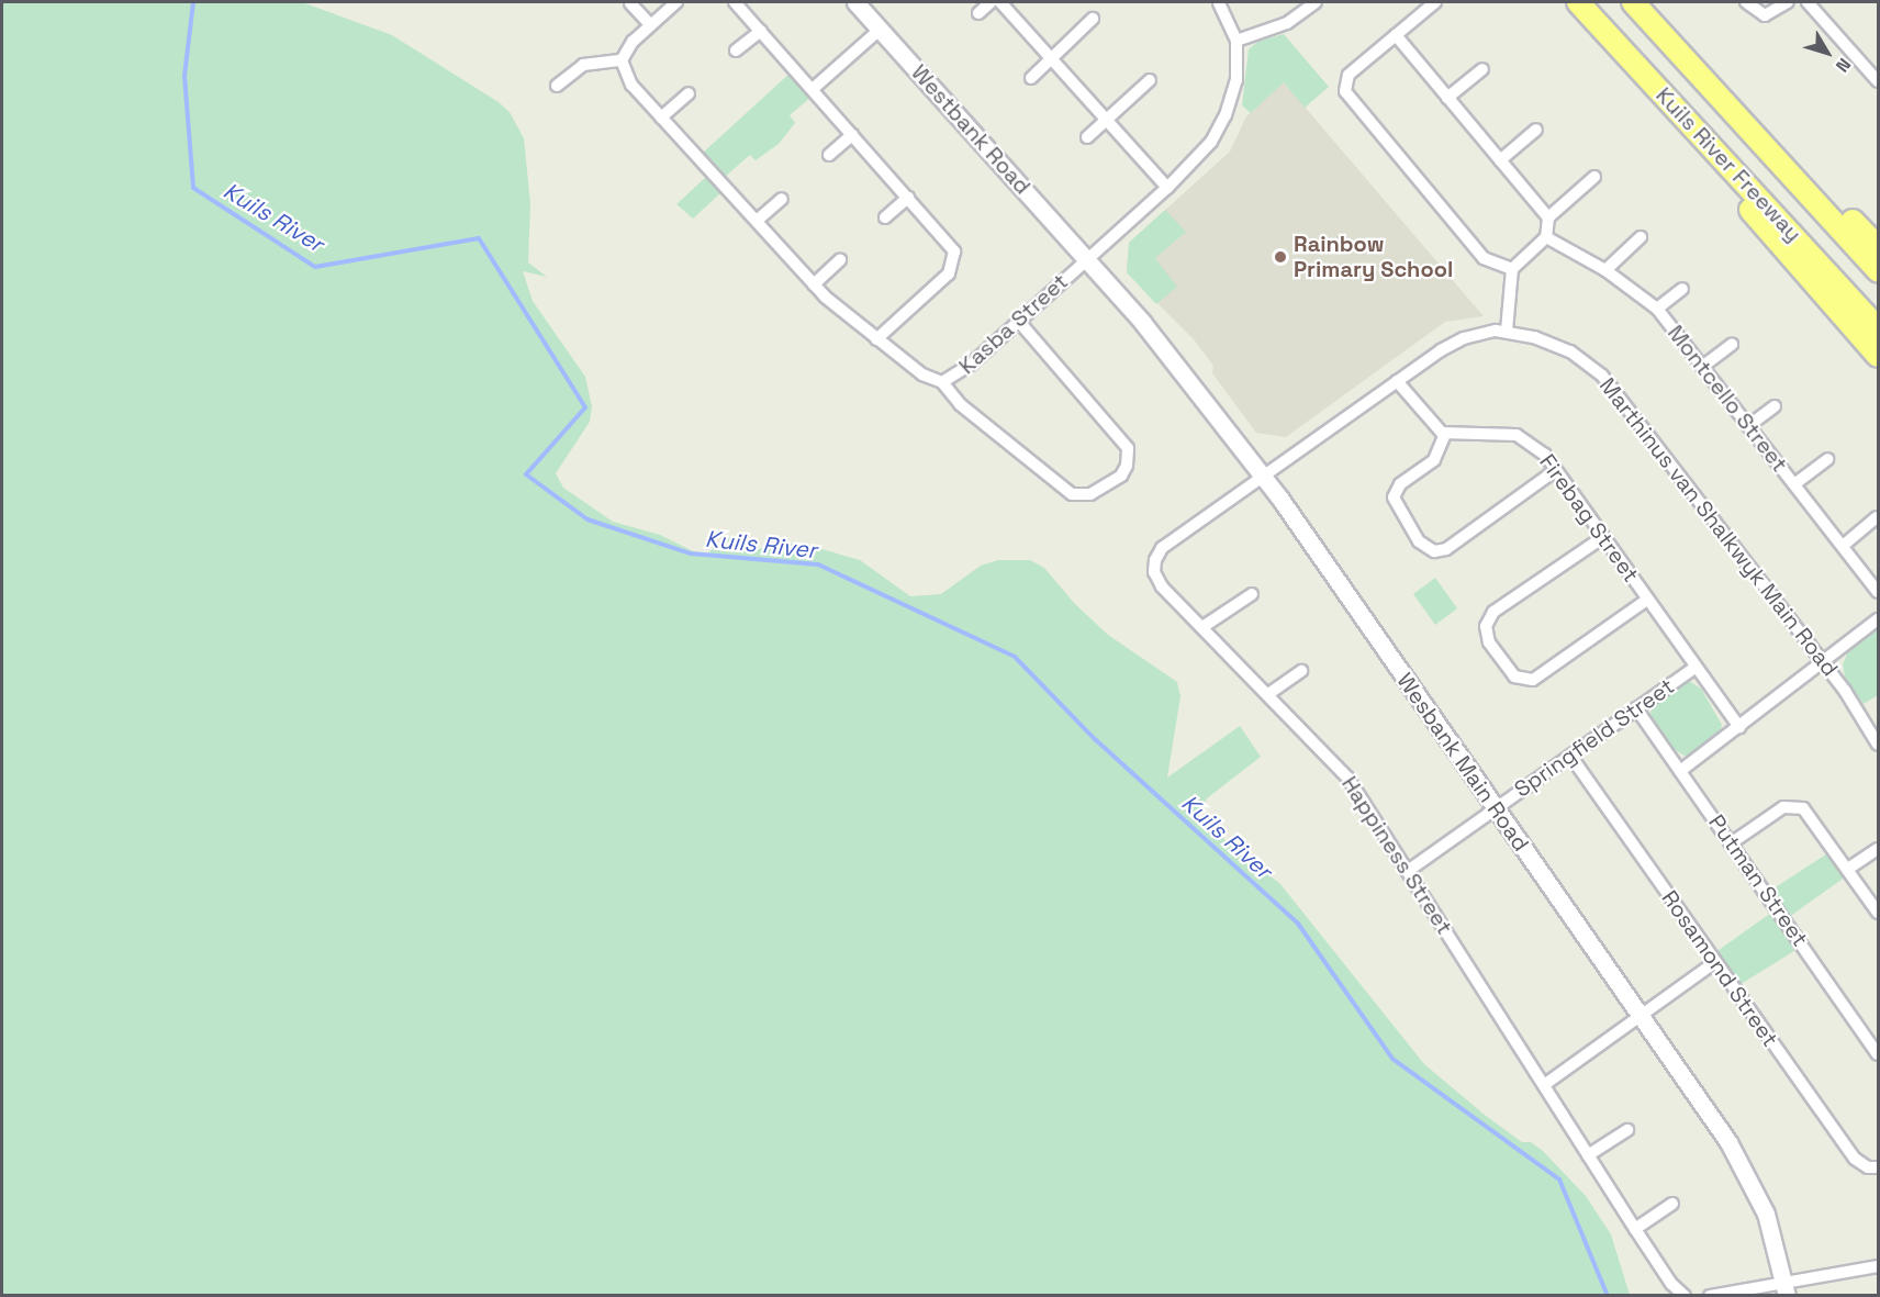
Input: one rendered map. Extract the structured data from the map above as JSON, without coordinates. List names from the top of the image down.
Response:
{
  "streets": {
    "highway": ["Kuils River Freeway"],
    "street": [
      "Westbank Road",
      "Kasba Street",
      "Montcello Street",
      "Firebag Street",
      "Marthinus van Shalkwyk Main Road",
      "Springfield Street",
      "Wesbank Main Road",
      "Happiness Street",
      "Putman Street",
      "Rosamond Street"
    ]
  },
  "crossings": [
    ["Westbank Road", "Kasba Street"],
    ["Westbank Road", "Wesbank Main Road"],
    ["Kasba Street", "Wesbank Main Road"],
    ["Firebag Street", "Springfield Street"],
    ["Marthinus van Shalkwyk Main Road", "Wesbank Main Road"],
    ["Marthinus van Shalkwyk Main Road", "Happiness Street"],
    ["Springfield Street", "Wesbank Main Road"],
    ["Springfield Street", "Happiness Street"],
    ["Springfield Street", "Putman Street"],
    ["Springfield Street", "Rosamond Street"],
    ["Wesbank Main Road", "Happiness Street"]
  ],
  "water": ["Kuils River"],
  "places": ["Rainbow Primary School"],
  "north": "bottom right"
}
